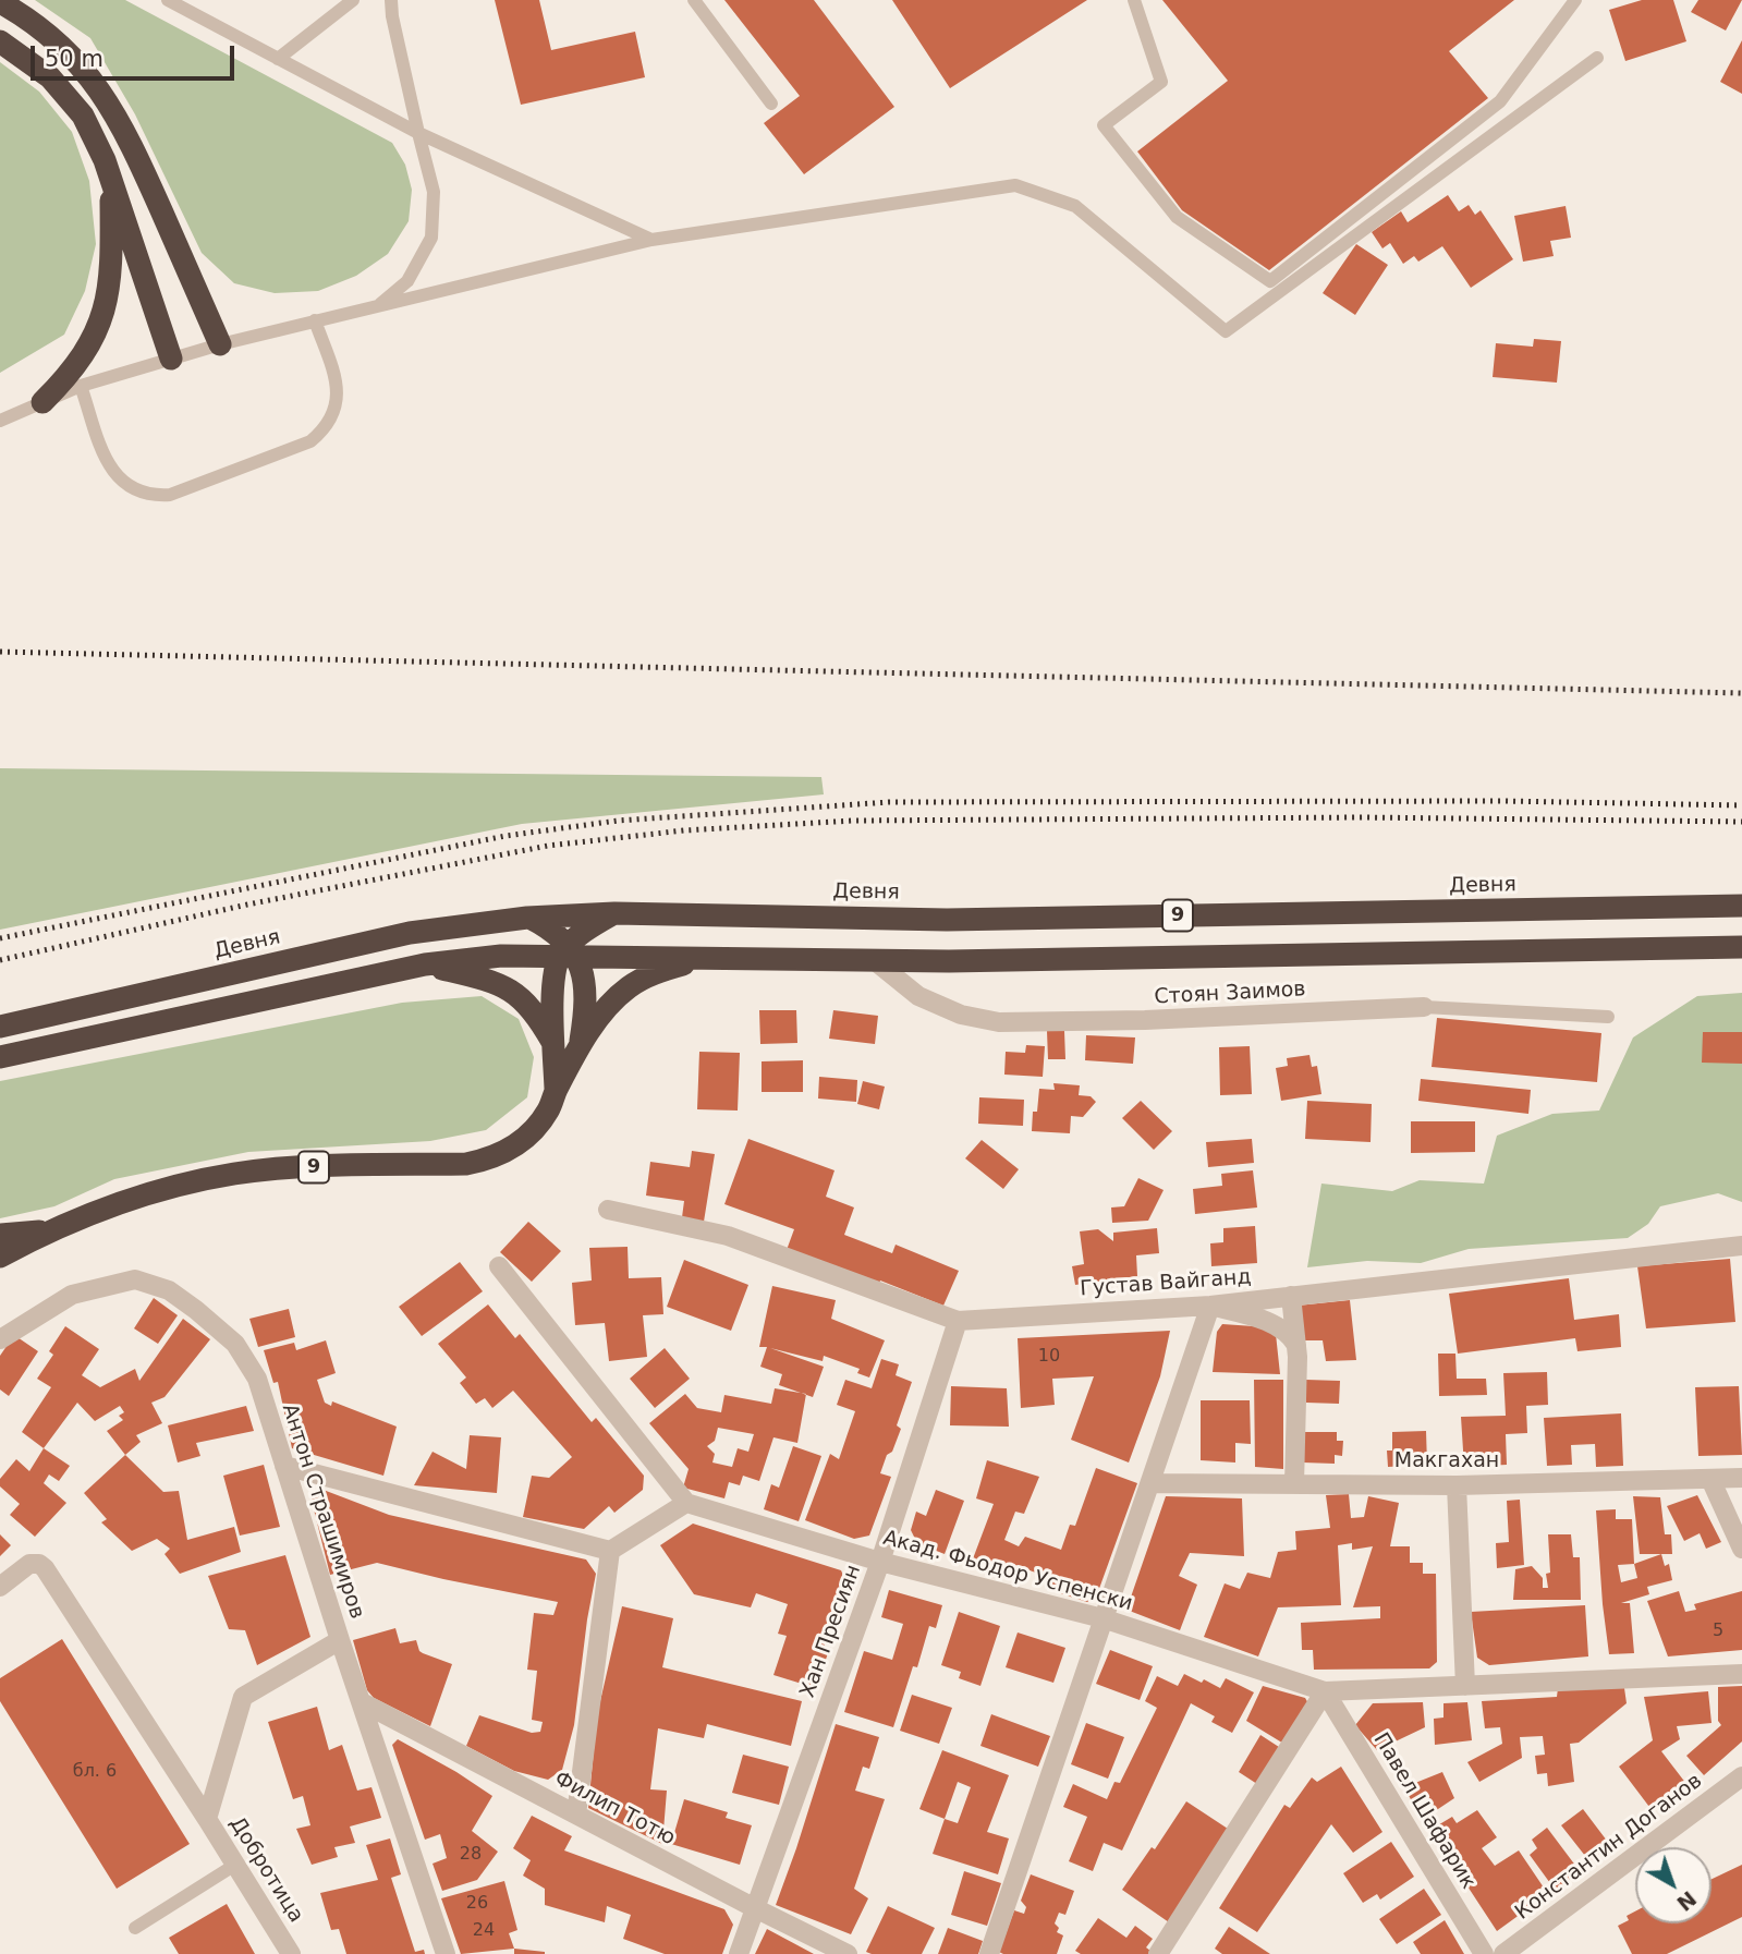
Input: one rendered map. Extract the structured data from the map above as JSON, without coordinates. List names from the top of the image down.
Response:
{
  "streets": {
    "highway": ["Девня", "9"],
    "street": [
      "Стоян Заимов",
      "Густав Вайганд",
      "Макгахан",
      "Антон Страшимиров",
      "Акад. Фьодор Успенски",
      "Хан Пресиян",
      "Филип Тотю",
      "Павел Шафарик",
      "Константин Доганов",
      "Добротица"
    ]
  },
  "crossings": [
    ["9", "Стоян Заимов"],
    ["Густав Вайганд", "Хан Пресиян"],
    ["Антон Страшимиров", "Филип Тотю"],
    ["Антон Страшимиров", "Добротица"],
    ["Акад. Фьодор Успенски", "Хан Пресиян"],
    ["Акад. Фьодор Успенски", "Павел Шафарик"],
    ["Хан Пресиян", "Филип Тотю"]
  ],
  "house_numbers": [
    "10",
    "5",
    "бл. 6",
    "28",
    "26",
    "24"
  ],
  "scale_bar": "50 m",
  "north": "bottom right"
}
